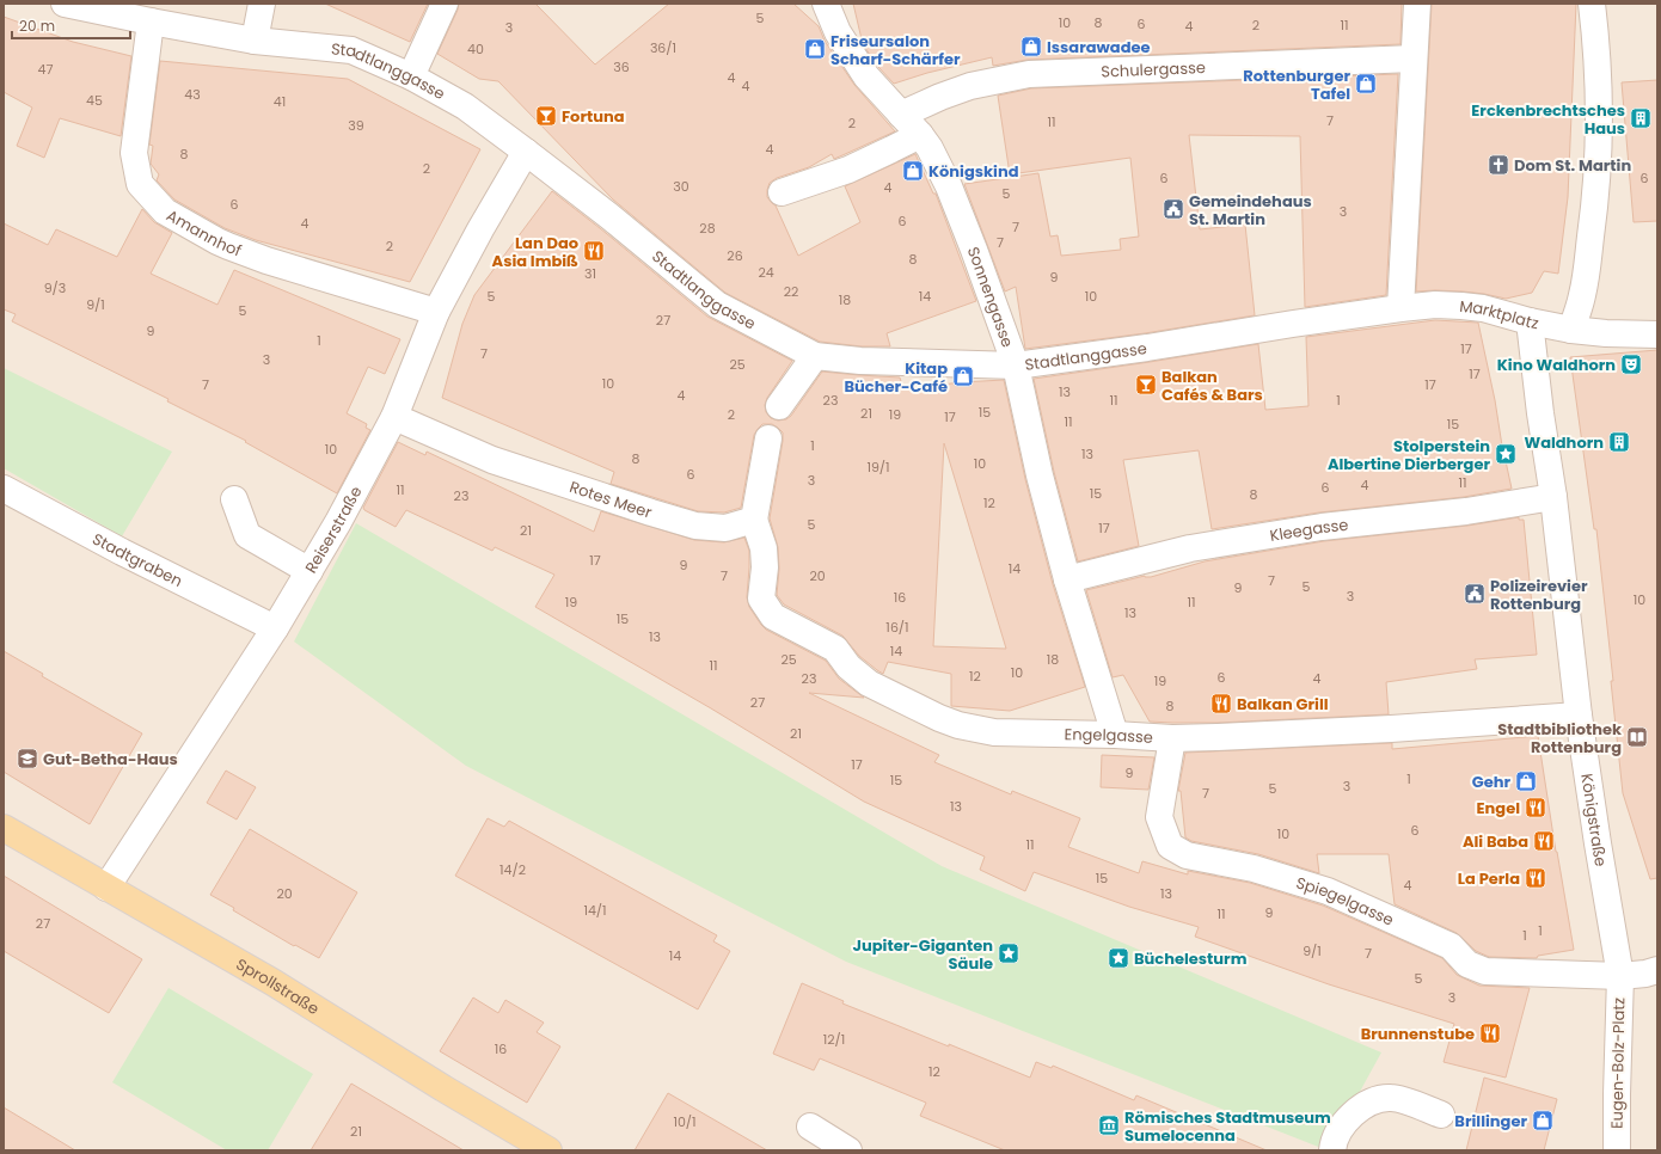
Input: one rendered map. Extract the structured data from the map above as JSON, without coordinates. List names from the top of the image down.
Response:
{
  "streets": {
    "main road": ["Sprollstraße"],
    "street": [
      "Schulergasse",
      "Stadtlanggasse",
      "Amannhof",
      "Sonnengasse",
      "Marktplatz",
      "Rotes Meer",
      "Reiserstraße",
      "Kleegasse",
      "Stadtgraben",
      "Engelgasse",
      "Königstraße",
      "Spiegelgasse",
      "Eugen-Bolz-Platz"
    ]
  },
  "crossings": [
    ["Schulergasse", "Sonnengasse"],
    ["Stadtlanggasse", "Amannhof"],
    ["Stadtlanggasse", "Sonnengasse"],
    ["Stadtlanggasse", "Marktplatz"],
    ["Stadtlanggasse", "Reiserstraße"],
    ["Amannhof", "Reiserstraße"],
    ["Sonnengasse", "Kleegasse"],
    ["Sonnengasse", "Engelgasse"],
    ["Marktplatz", "Königstraße"],
    ["Rotes Meer", "Reiserstraße"],
    ["Rotes Meer", "Engelgasse"],
    ["Reiserstraße", "Stadtgraben"],
    ["Reiserstraße", "Sprollstraße"],
    ["Kleegasse", "Königstraße"],
    ["Engelgasse", "Königstraße"],
    ["Engelgasse", "Spiegelgasse"],
    ["Königstraße", "Spiegelgasse"],
    ["Königstraße", "Eugen-Bolz-Platz"],
    ["Spiegelgasse", "Eugen-Bolz-Platz"]
  ],
  "places": {
    "shop": [
      "Issarawadee",
      "Friseursalon Scharf-Schärfer",
      "Rottenburger Tafel",
      "Königskind",
      "Kitap Bücher-Café",
      "Gehr",
      "Brillinger"
    ],
    "bar": ["Fortuna", "Balkan Cafés & Bars"],
    "building": ["Erckenbrechtsches Haus", "Waldhorn"],
    "church": ["Dom St. Martin"],
    "public building": ["Gemeindehaus St. Martin", "Polizeirevier Rottenburg"],
    "restaurant": [
      "Lan Dao Asia Imbiß",
      "Balkan Grill",
      "Engel",
      "Ali Baba",
      "La Perla",
      "Brunnenstube"
    ],
    "theatre": ["Kino Waldhorn"],
    "place": ["Stolperstein Albertine Dierberger", "Jupiter-Giganten Säule", "Büchelesturm"],
    "library": ["Stadtbibliothek Rottenburg"],
    "school or university": ["Gut-Betha-Haus"],
    "museum": ["Römisches Stadtmuseum Sumelocenna"]
  },
  "house_numbers": [
    "5",
    "10",
    "8",
    "6",
    "2",
    "11",
    "4",
    "3",
    "36/1",
    "40",
    "36",
    "47",
    "4",
    "4",
    "43",
    "45",
    "41",
    "7",
    "11",
    "2",
    "39",
    "4",
    "8",
    "2",
    "6",
    "6",
    "30",
    "4",
    "5",
    "6",
    "3",
    "6",
    "4",
    "7",
    "28",
    "7",
    "2",
    "26",
    "8",
    "24",
    "31",
    "9",
    "9/3",
    "22",
    "5",
    "14",
    "10",
    "18",
    "9/1",
    "5",
    "27",
    "9",
    "1",
    "17",
    "7",
    "3",
    "25",
    "17",
    "10",
    "7",
    "17",
    "13",
    "4",
    "23",
    "11",
    "1",
    "15",
    "21",
    "2",
    "19",
    "17",
    "11",
    "15",
    "1",
    "10",
    "13",
    "8",
    "10",
    "19/1",
    "6",
    "3",
    "11",
    "4",
    "6",
    "11",
    "15",
    "8",
    "23",
    "12",
    "5",
    "17",
    "21",
    "17",
    "9",
    "14",
    "7",
    "20",
    "7",
    "5",
    "9",
    "3",
    "16",
    "10",
    "19",
    "11",
    "13",
    "15",
    "16/1",
    "13",
    "14",
    "25",
    "18",
    "11",
    "10",
    "12",
    "6",
    "23",
    "4",
    "19",
    "27",
    "8",
    "21",
    "17",
    "9",
    "1",
    "15",
    "3",
    "5",
    "7",
    "13",
    "6",
    "10",
    "11",
    "14/2",
    "15",
    "4",
    "20",
    "13",
    "14/1",
    "9",
    "11",
    "27",
    "1",
    "1",
    "9/1",
    "7",
    "14",
    "5",
    "3",
    "12/1",
    "16",
    "12",
    "10/1",
    "21"
  ],
  "scale_bar": "20 m"
}
